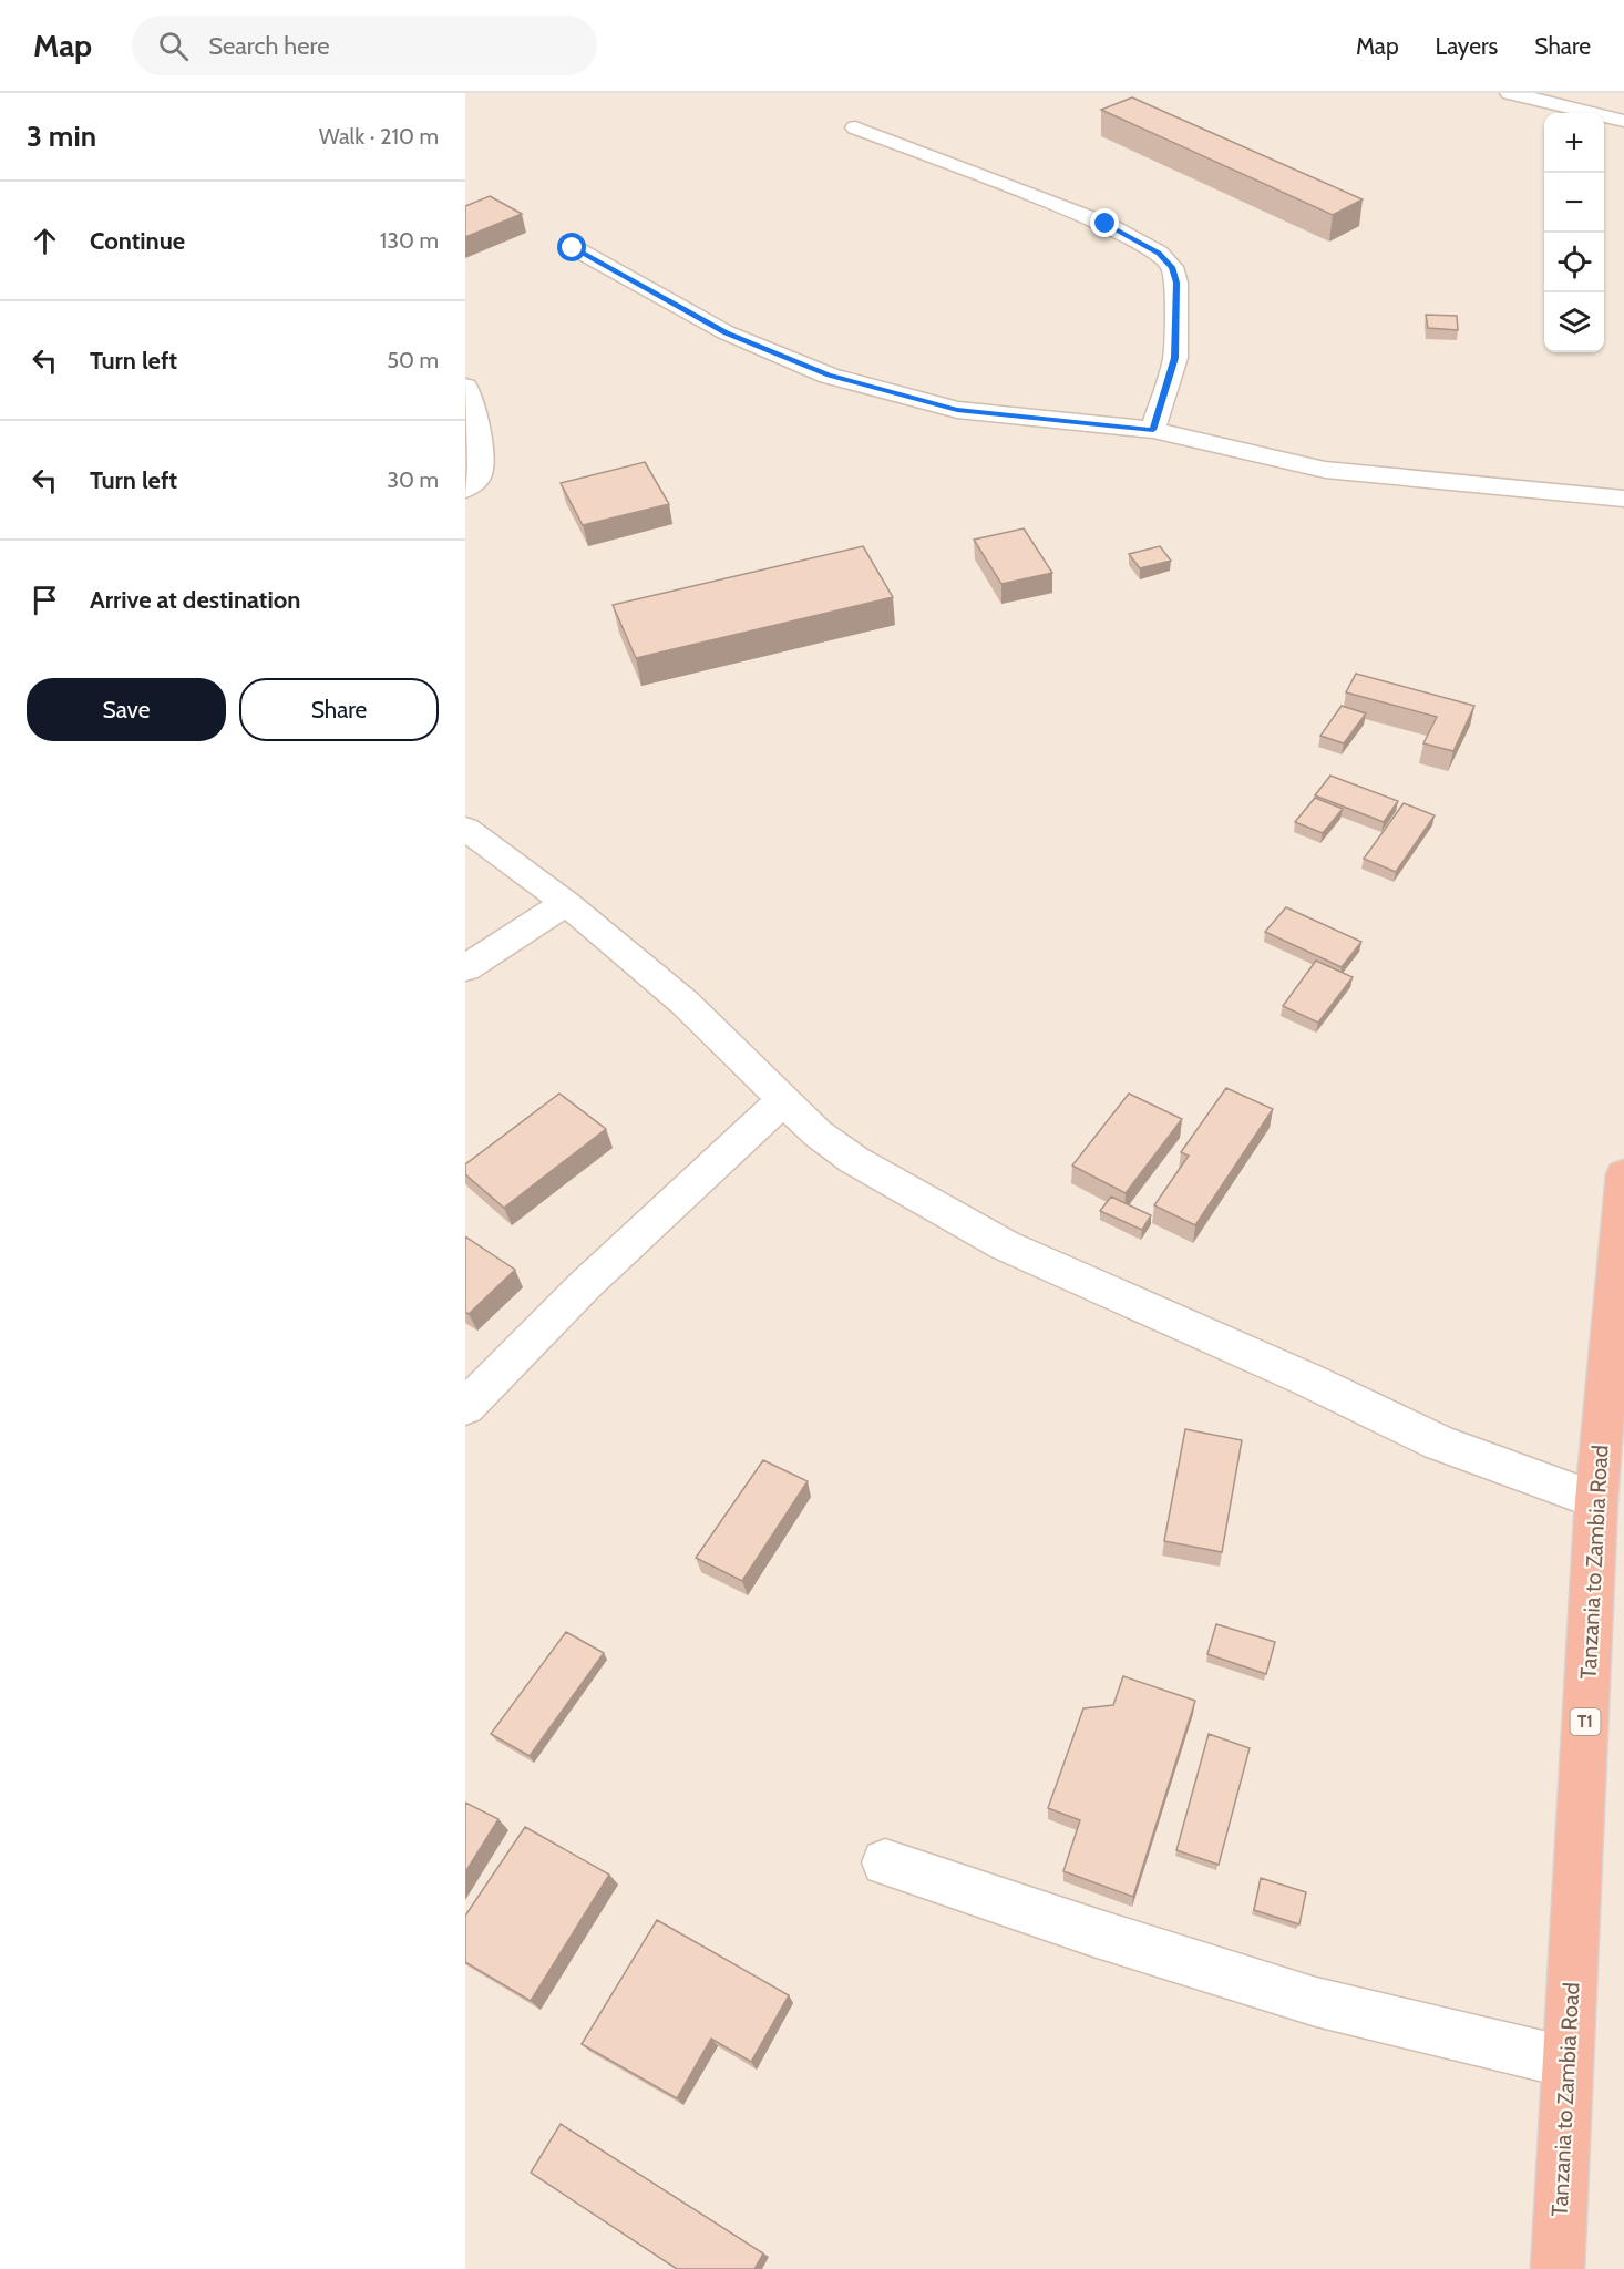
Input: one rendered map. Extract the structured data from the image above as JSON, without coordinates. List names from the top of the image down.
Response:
{
  "streets": {
    "highway": ["Tanzania to Zambia Road", "T1"]
  },
  "page": {
    "header": "Map",
    "search": "Search here",
    "nav": ["Map", "Layers", "Share"],
    "heading": ["3 min", "Walk · 210 m"],
    "map_buttons": ["+", "−"],
    "list": [
      ["Continue", "130 m"],
      ["Turn left", "50 m"],
      ["Turn left", "30 m"],
      "Arrive at destination"
    ],
    "buttons": ["Save", "Share"]
  }
}
